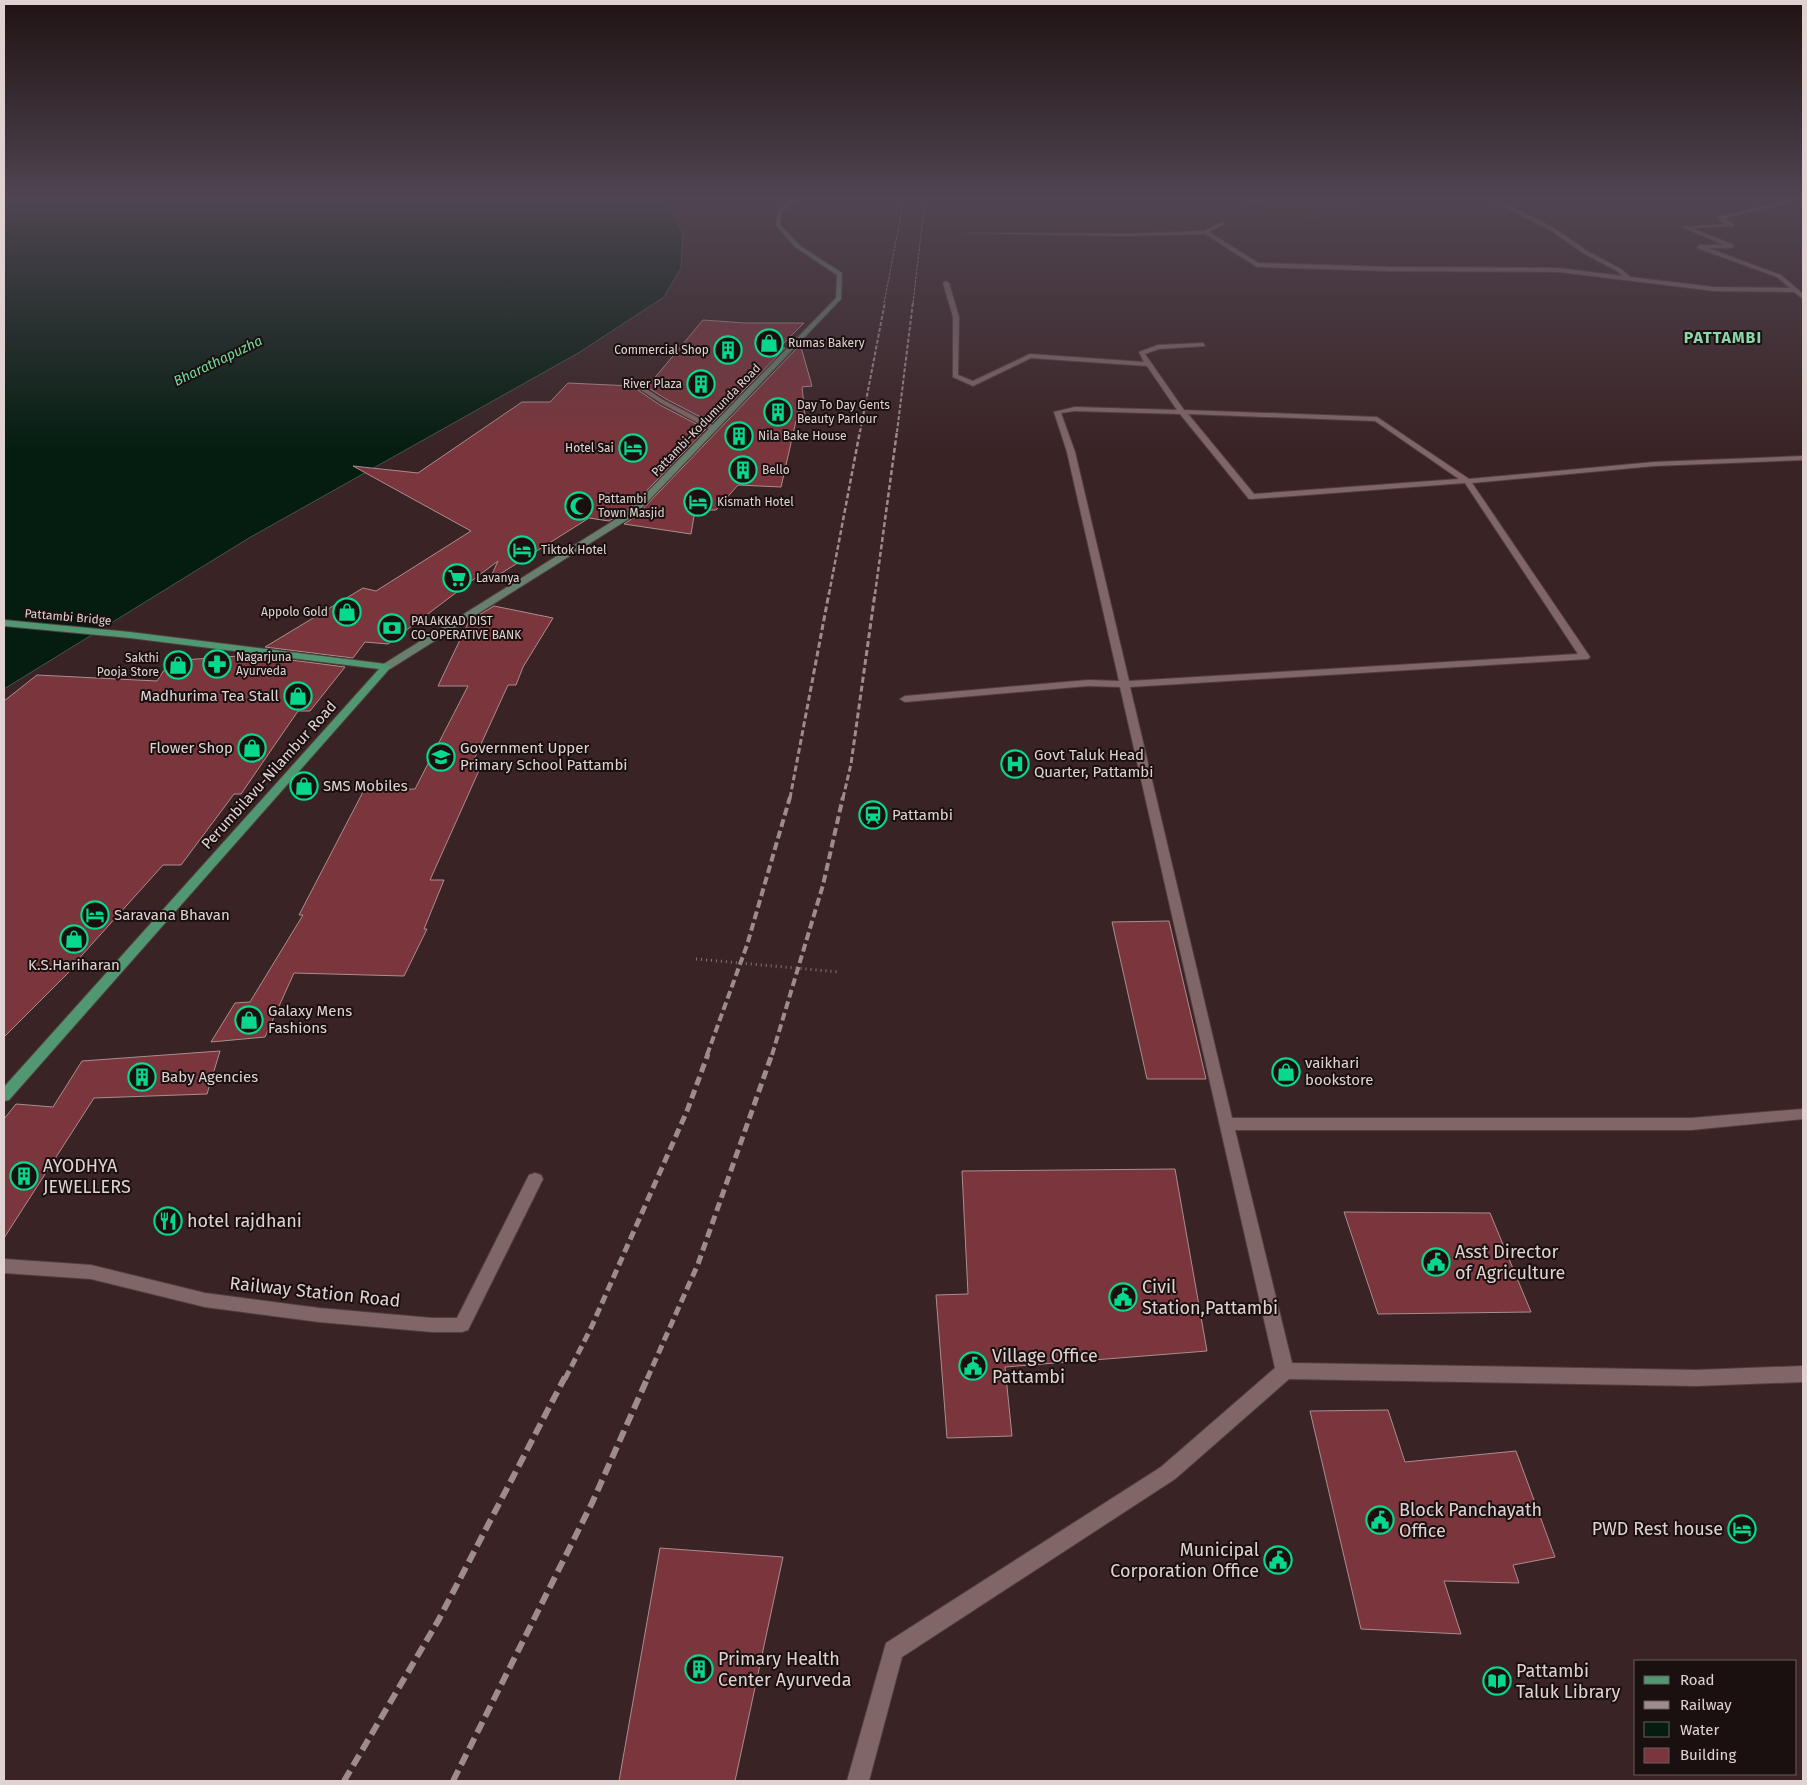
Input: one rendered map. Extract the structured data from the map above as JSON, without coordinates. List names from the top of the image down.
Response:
{
  "streets": {
    "main road": ["Pattambi-Kodumunda Road", "Pattambi Bridge", "Perumbilavu-Nilambur Road"],
    "street": ["Railway Station Road"]
  },
  "crossings": [
    ["Pattambi-Kodumunda Road", "Pattambi Bridge"],
    ["Pattambi-Kodumunda Road", "Perumbilavu-Nilambur Road"],
    ["Pattambi Bridge", "Perumbilavu-Nilambur Road"]
  ],
  "districts": ["PATTAMBI"],
  "water": ["Bharathapuzha"],
  "places": {
    "shop": [
      "Rumas Bakery",
      "Appolo Gold",
      "Sakthi Pooja Store",
      "Madhurima Tea Stall",
      "Flower Shop",
      "SMS Mobiles",
      "K.S.Hariharan",
      "Galaxy Mens Fashions",
      "vaikhari bookstore"
    ],
    "building": [
      "Commercial Shop",
      "River Plaza",
      "Day To Day Gents Beauty Parlour",
      "Nila Bake House",
      "Bello",
      "Baby Agencies",
      "AYODHYA JEWELLERS",
      "Primary Health Center Ayurveda"
    ],
    "hotel": [
      "Hotel Sai",
      "Kismath Hotel",
      "Tiktok Hotel",
      "Saravana Bhavan",
      "PWD Rest house"
    ],
    "mosque": ["Pattambi Town Masjid"],
    "supermarket": ["Lavanya"],
    "bank": ["PALAKKAD DIST CO-OPERATIVE BANK"],
    "pharmacy": ["Nagarjuna Ayurveda"],
    "school or university": ["Government Upper Primary School Pattambi"],
    "hospital": ["Govt Taluk Head Quarter, Pattambi"],
    "station": ["Pattambi"],
    "restaurant": ["hotel rajdhani"],
    "public building": [
      "Asst Director of Agriculture",
      "Civil Station,Pattambi",
      "Village Office Pattambi",
      "Block Panchayath Office",
      "Municipal Corporation Office"
    ],
    "library": ["Pattambi Taluk Library"]
  },
  "legend": [
    "Road",
    "Railway",
    "Water",
    "Building"
  ]
}
